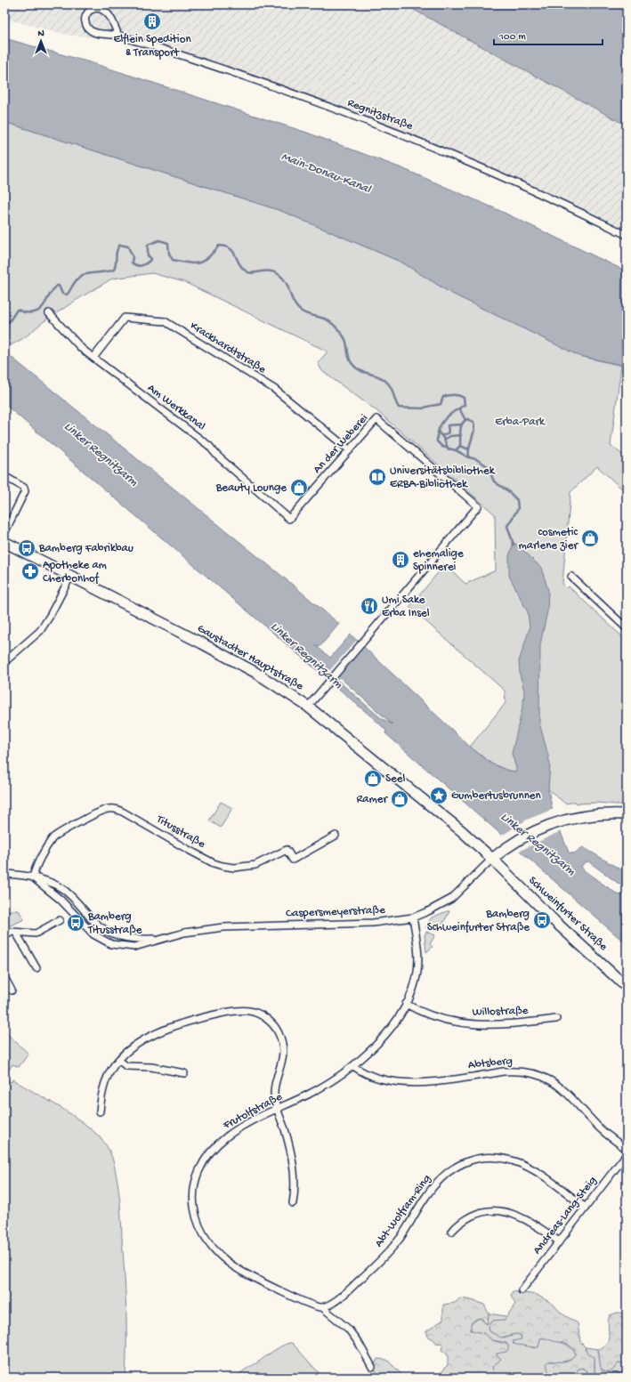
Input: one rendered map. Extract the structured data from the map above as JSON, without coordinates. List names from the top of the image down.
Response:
{
  "streets": {
    "street": [
      "Regnitzstraße",
      "Krackhardtstraße",
      "Am Werkkanal",
      "An der Weberei",
      "Gaustadter Hauptstraße",
      "Titusstraße",
      "Caspersmeyerstraße",
      "Schweinfurter Straße",
      "Willostraße",
      "Abtsberg",
      "Frutolfstraße",
      "Abt-Wolfram-Ring",
      "Andreas-Lang-Steig"
    ]
  },
  "crossings": [
    ["Krackhardtstraße", "Am Werkkanal"],
    ["Krackhardtstraße", "An der Weberei"],
    ["Am Werkkanal", "An der Weberei"],
    ["An der Weberei", "Gaustadter Hauptstraße"],
    ["Gaustadter Hauptstraße", "Caspersmeyerstraße"],
    ["Gaustadter Hauptstraße", "Schweinfurter Straße"],
    ["Titusstraße", "Caspersmeyerstraße"],
    ["Caspersmeyerstraße", "Schweinfurter Straße"],
    ["Caspersmeyerstraße", "Frutolfstraße"],
    ["Willostraße", "Frutolfstraße"],
    ["Abtsberg", "Frutolfstraße"],
    ["Frutolfstraße", "Abt-Wolfram-Ring"],
    ["Abt-Wolfram-Ring", "Andreas-Lang-Steig"]
  ],
  "water": ["Main-Donau-Kanal", "Linker Regnitzarm"],
  "parks": ["Erba-Park"],
  "places": {
    "building": ["Elflein Spedition & Transport", "ehemalige Spinnerei"],
    "library": ["Universitätsbibliothek ERBA-Bibliothek"],
    "shop": [
      "Beauty Lounge",
      "cosmetic marlene zier",
      "Seel",
      "Ramer"
    ],
    "bus stop": ["Bamberg Fabrikbau", "Bamberg Schweinfurter Straße", "Bamberg Titusstraße"],
    "pharmacy": ["Apotheke am Cherbonhof"],
    "restaurant": ["Umi Sake Erba Insel"],
    "place": ["Gumbertusbrunnen"]
  },
  "scale_bar": "100 m",
  "north": "top"
}
